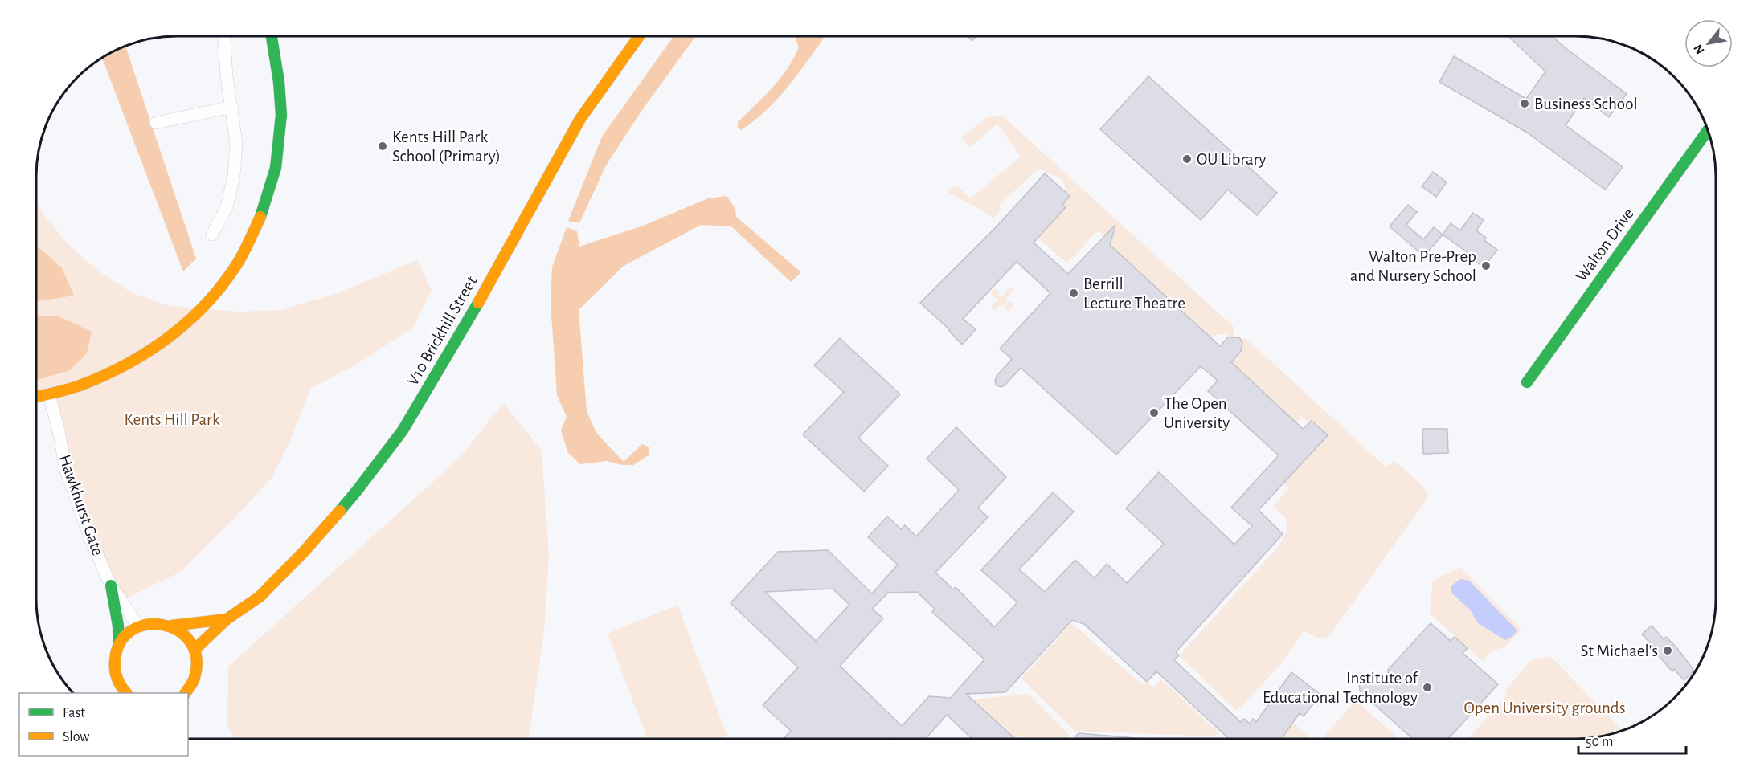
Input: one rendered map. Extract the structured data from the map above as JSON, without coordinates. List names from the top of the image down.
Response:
{
  "streets": {
    "street": ["Walton Drive", "V10 Brickhill Street", "Hawkhurst Gate"]
  },
  "crossings": [
    ["V10 Brickhill Street", "Hawkhurst Gate"]
  ],
  "parks": ["Kents Hill Park", "Open University grounds"],
  "places": [
    "Business School",
    "Kents Hill Park School (Primary)",
    "OU Library",
    "Walton Pre-Prep and Nursery School",
    "Berrill Lecture Theatre",
    "The Open University",
    "St Michael's",
    "Institute of Educational Technology"
  ],
  "legend": ["Fast", "Slow"],
  "scale_bar": "50 m",
  "north": "bottom left"
}
